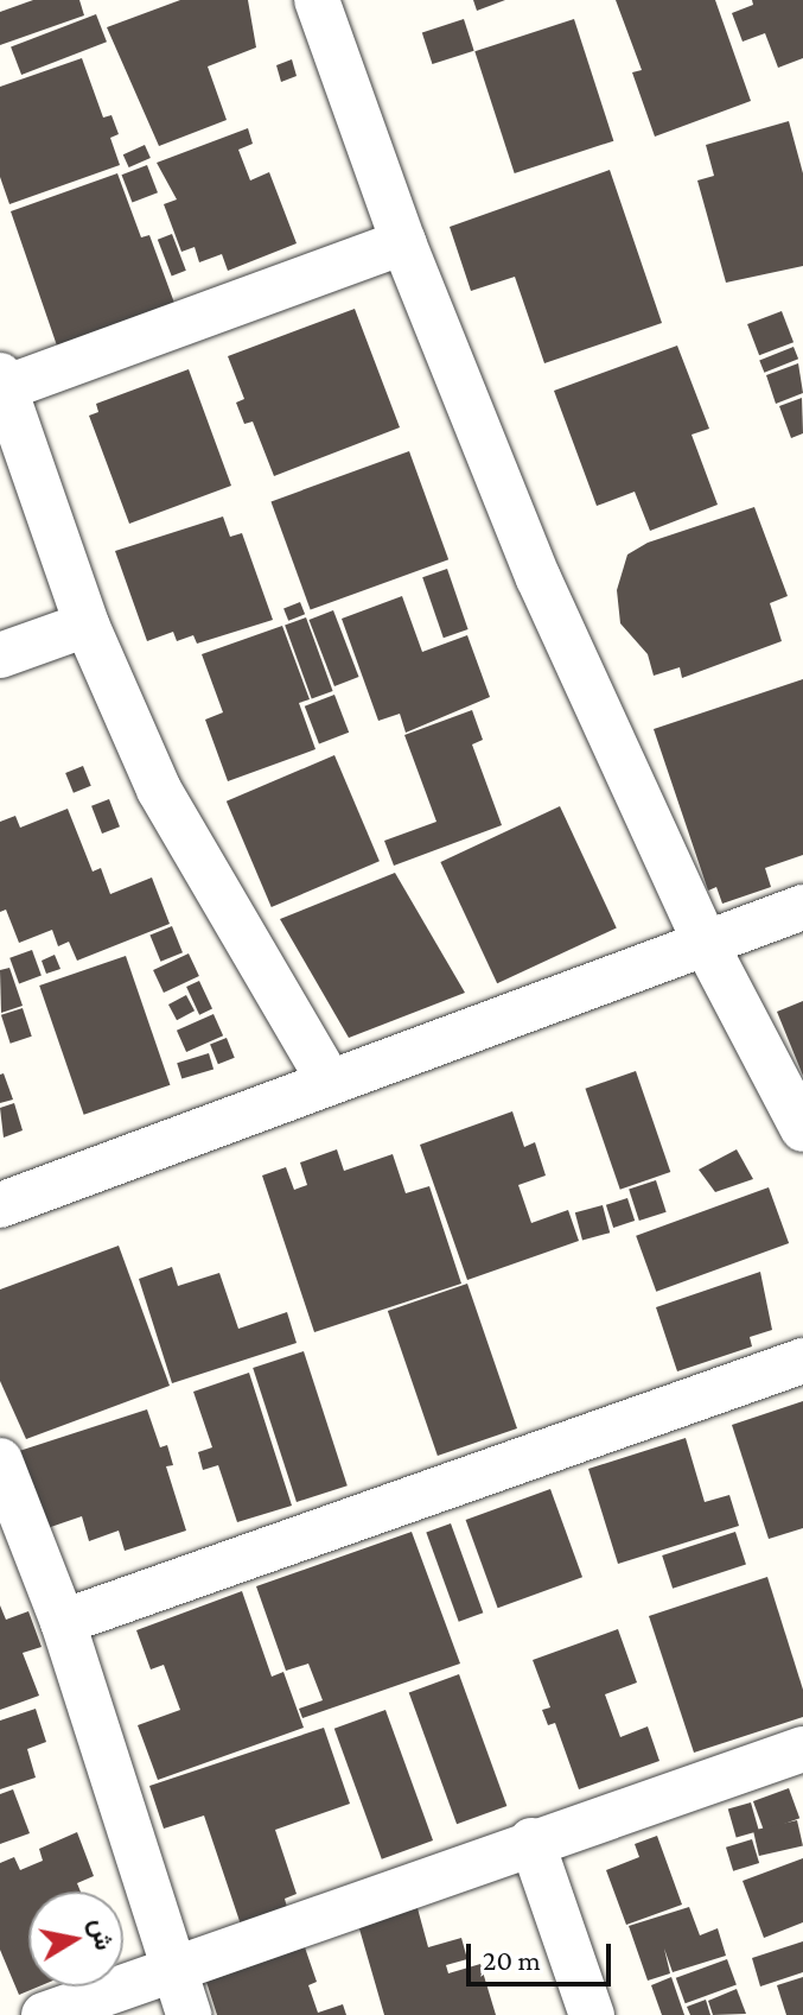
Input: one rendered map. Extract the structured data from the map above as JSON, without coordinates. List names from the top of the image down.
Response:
{
  "scale_bar": "20 m",
  "north": "right"
}
